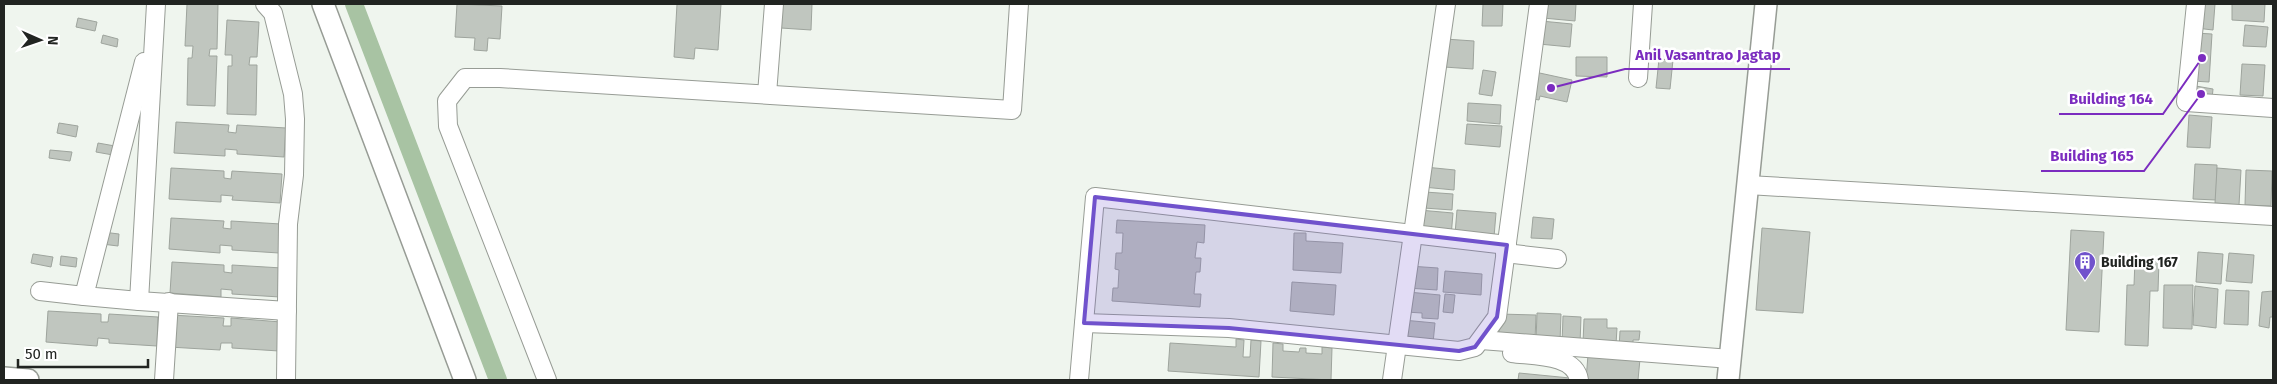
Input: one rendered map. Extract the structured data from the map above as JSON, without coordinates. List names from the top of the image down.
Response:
{
  "places": {
    "other": ["Building 164", "Anil Vasantrao Jagtap", "Building 165"],
    "building": ["Building 167"]
  },
  "scale_bar": "50 m",
  "north": "right"
}
